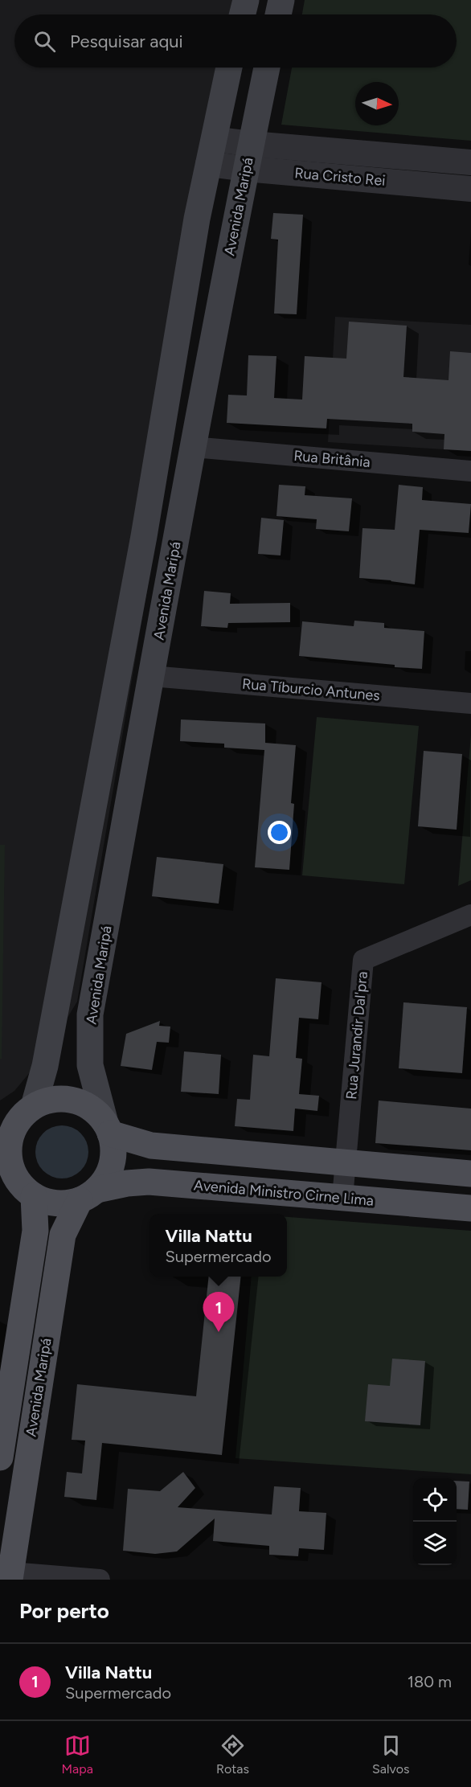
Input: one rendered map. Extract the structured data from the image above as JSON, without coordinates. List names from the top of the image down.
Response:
{
  "streets": {
    "main road": ["Avenida Maripá", "Avenida Ministro Cirne Lima"],
    "street": [
      "Rua Cristo Rei",
      "Rua Britânia",
      "Rua Tíburcio Antunes",
      "Rua Jurandir Dal'pra"
    ]
  },
  "crossings": [
    ["Rua Cristo Rei", "Avenida Maripá"],
    ["Avenida Maripá", "Rua Britânia"],
    ["Avenida Maripá", "Rua Tíburcio Antunes"],
    ["Avenida Maripá", "Avenida Ministro Cirne Lima"],
    ["Rua Jurandir Dal'pra", "Avenida Ministro Cirne Lima"]
  ],
  "north": "right",
  "page": {
    "search": "Pesquisar aqui",
    "popup": ["Villa Nattu", "Supermercado"],
    "pins": "1",
    "heading": "Por perto",
    "list": [
      {
        "mark": "1",
        "name": "Villa Nattu",
        "note": "Supermercado",
        "value": "180 m"
      }
    ],
    "nav": ["Mapa", "Rotas", "Salvos"]
  }
}
